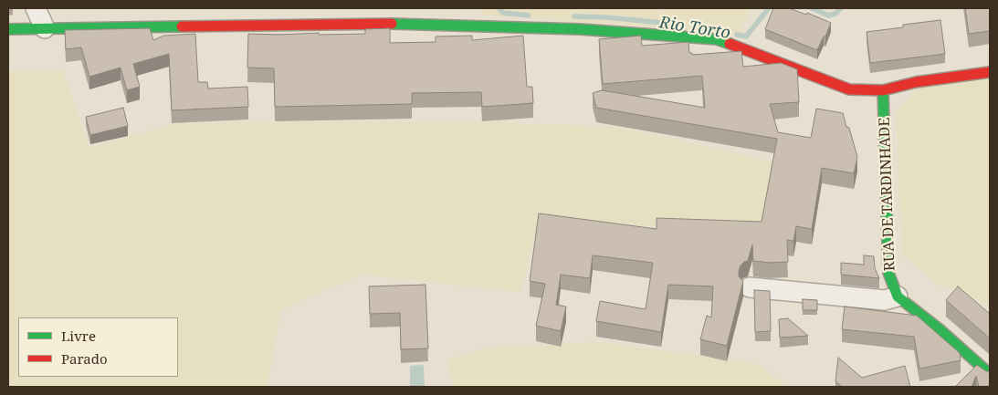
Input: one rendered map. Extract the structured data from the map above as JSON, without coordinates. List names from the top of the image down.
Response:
{
  "streets": {
    "street": ["RUA DE TARDINHADE"]
  },
  "water": ["Rio Torto"],
  "legend": ["Livre", "Parado"]
}
